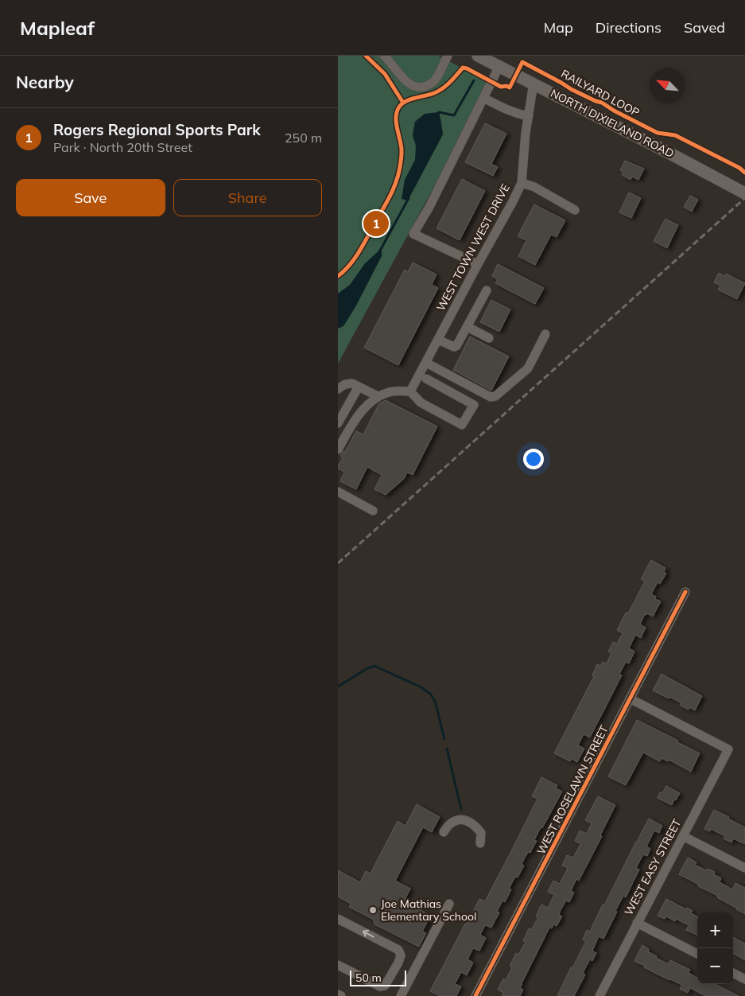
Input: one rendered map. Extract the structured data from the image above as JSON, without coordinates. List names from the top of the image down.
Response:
{
  "streets": {
    "main road": ["NORTH DIXIELAND ROAD"],
    "street": ["WEST TOWN WEST DRIVE", "WEST ROSELAWN STREET", "WEST EASY STREET"],
    "cycle path": ["RAILYARD LOOP"]
  },
  "crossings": [
    ["NORTH DIXIELAND ROAD", "WEST TOWN WEST DRIVE"],
    ["WEST ROSELAWN STREET", "WEST EASY STREET"]
  ],
  "places": ["Joe Mathias Elementary School"],
  "scale_bar": "50 m",
  "north": "top left",
  "page": {
    "header": "Mapleaf",
    "nav": ["Map", "Directions", "Saved"],
    "heading": "Nearby",
    "list": [
      {
        "mark": "1",
        "name": "Rogers Regional Sports Park",
        "note": "Park · North 20th Street",
        "value": "250 m"
      }
    ],
    "buttons": ["Save", "Share"],
    "pins": "1",
    "map_buttons": ["+", "−"],
    "scale": "50 m"
  }
}
